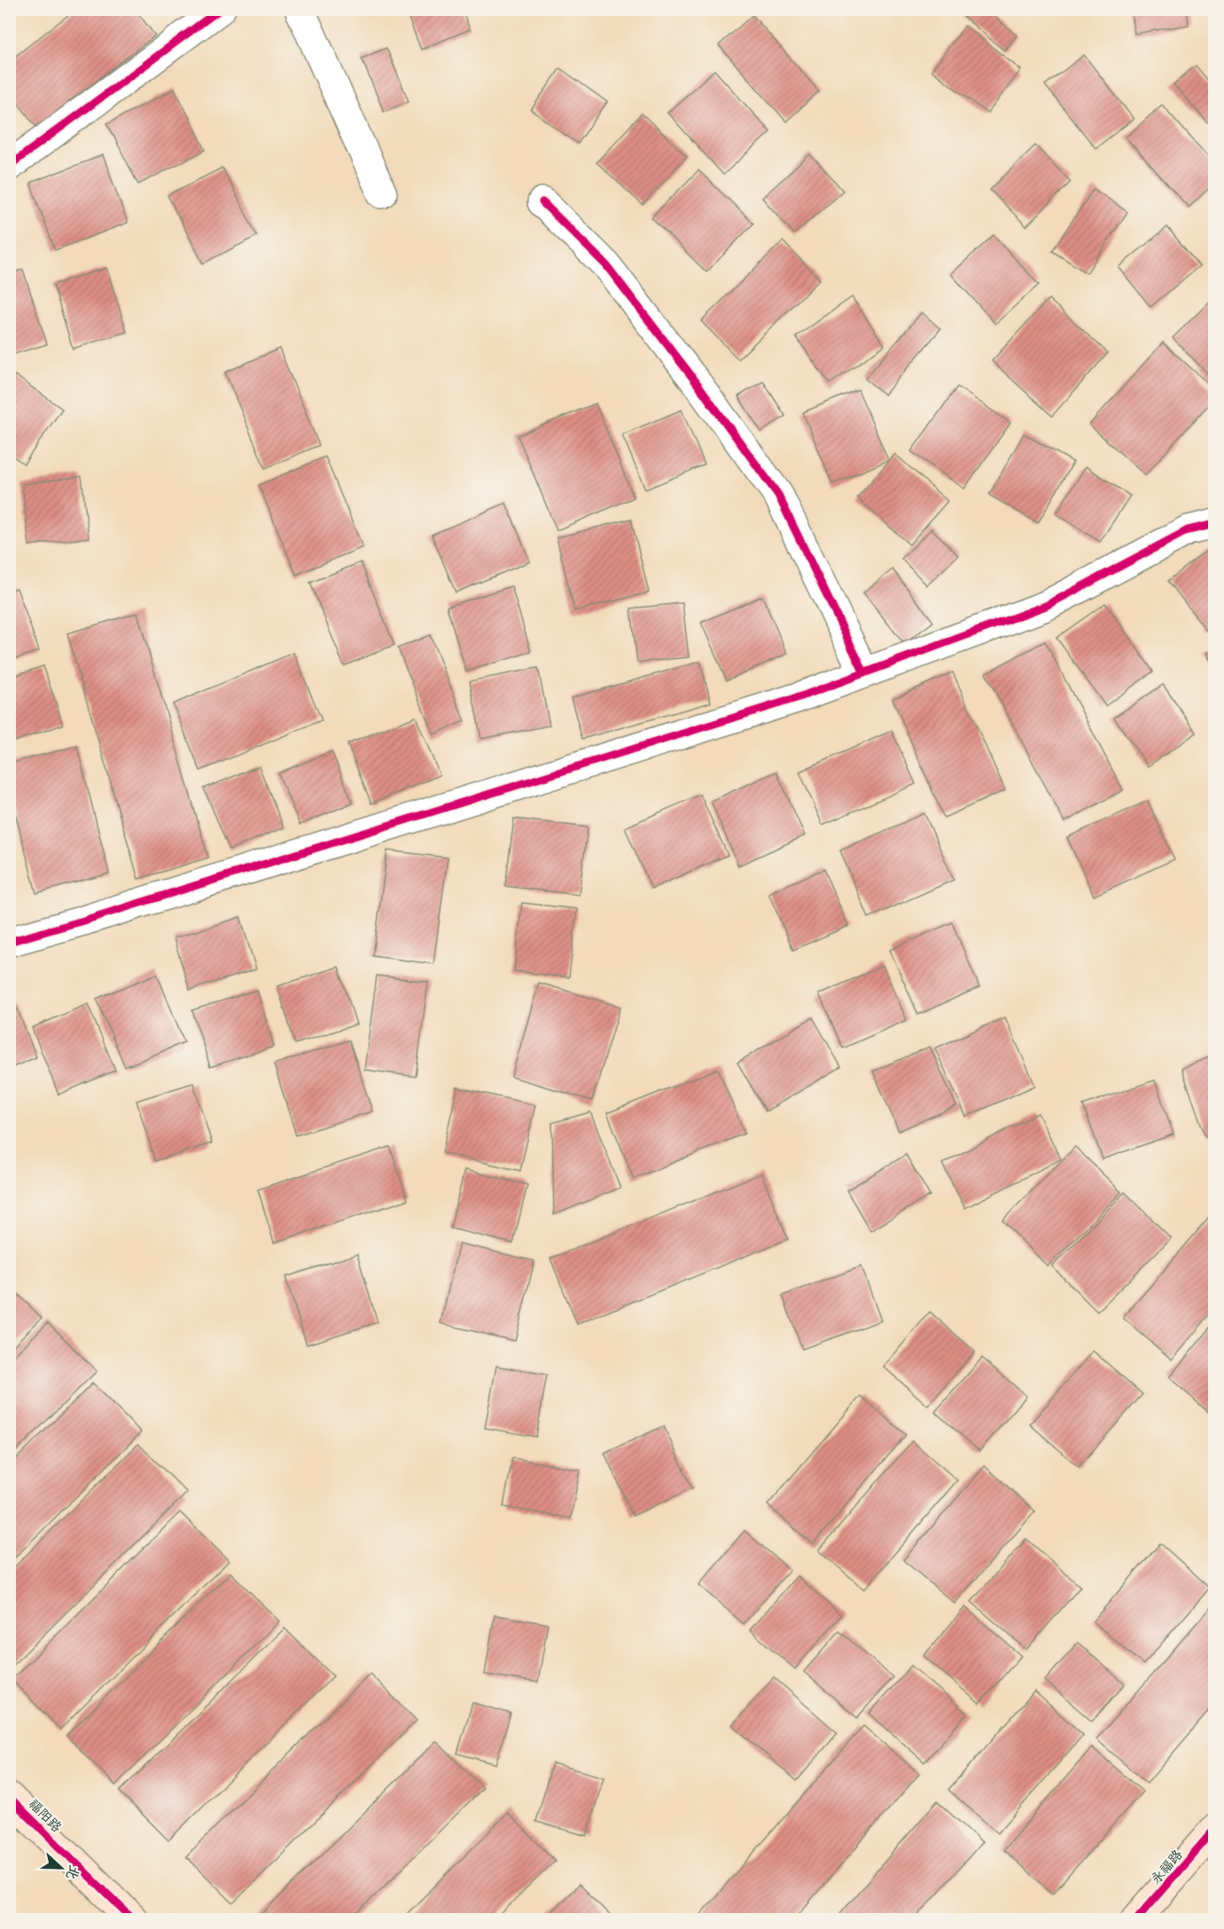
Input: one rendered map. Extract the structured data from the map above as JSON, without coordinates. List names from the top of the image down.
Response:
{
  "streets": {
    "street": ["福阳路", "永福路"]
  },
  "north": "right"
}
